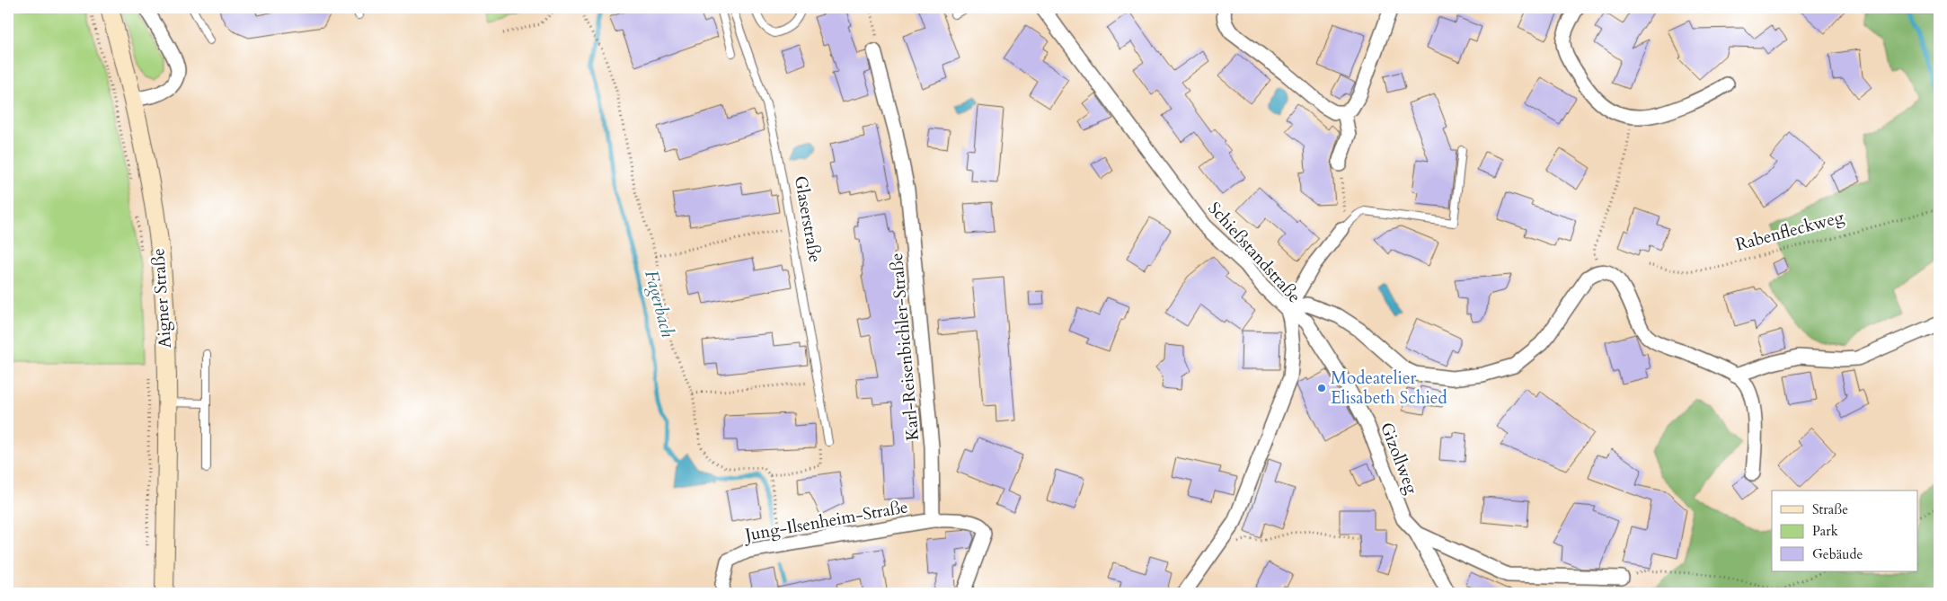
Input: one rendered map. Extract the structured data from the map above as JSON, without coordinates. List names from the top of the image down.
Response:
{
  "streets": {
    "main road": ["Aigner Straße"],
    "street": [
      "Schießstandstraße",
      "Karl-Reisenbichler-Straße",
      "Gizollweg",
      "Jung-Ilsenheim-Straße"
    ],
    "lane": ["Glaserstraße"],
    "path": ["Rabenfleckweg"]
  },
  "crossings": [
    ["Schießstandstraße", "Gizollweg"],
    ["Karl-Reisenbichler-Straße", "Jung-Ilsenheim-Straße"]
  ],
  "water": ["Fagerbach"],
  "places": ["Modeatelier Elisabeth Schied"],
  "legend": ["Straße", "Park", "Gebäude"]
}
